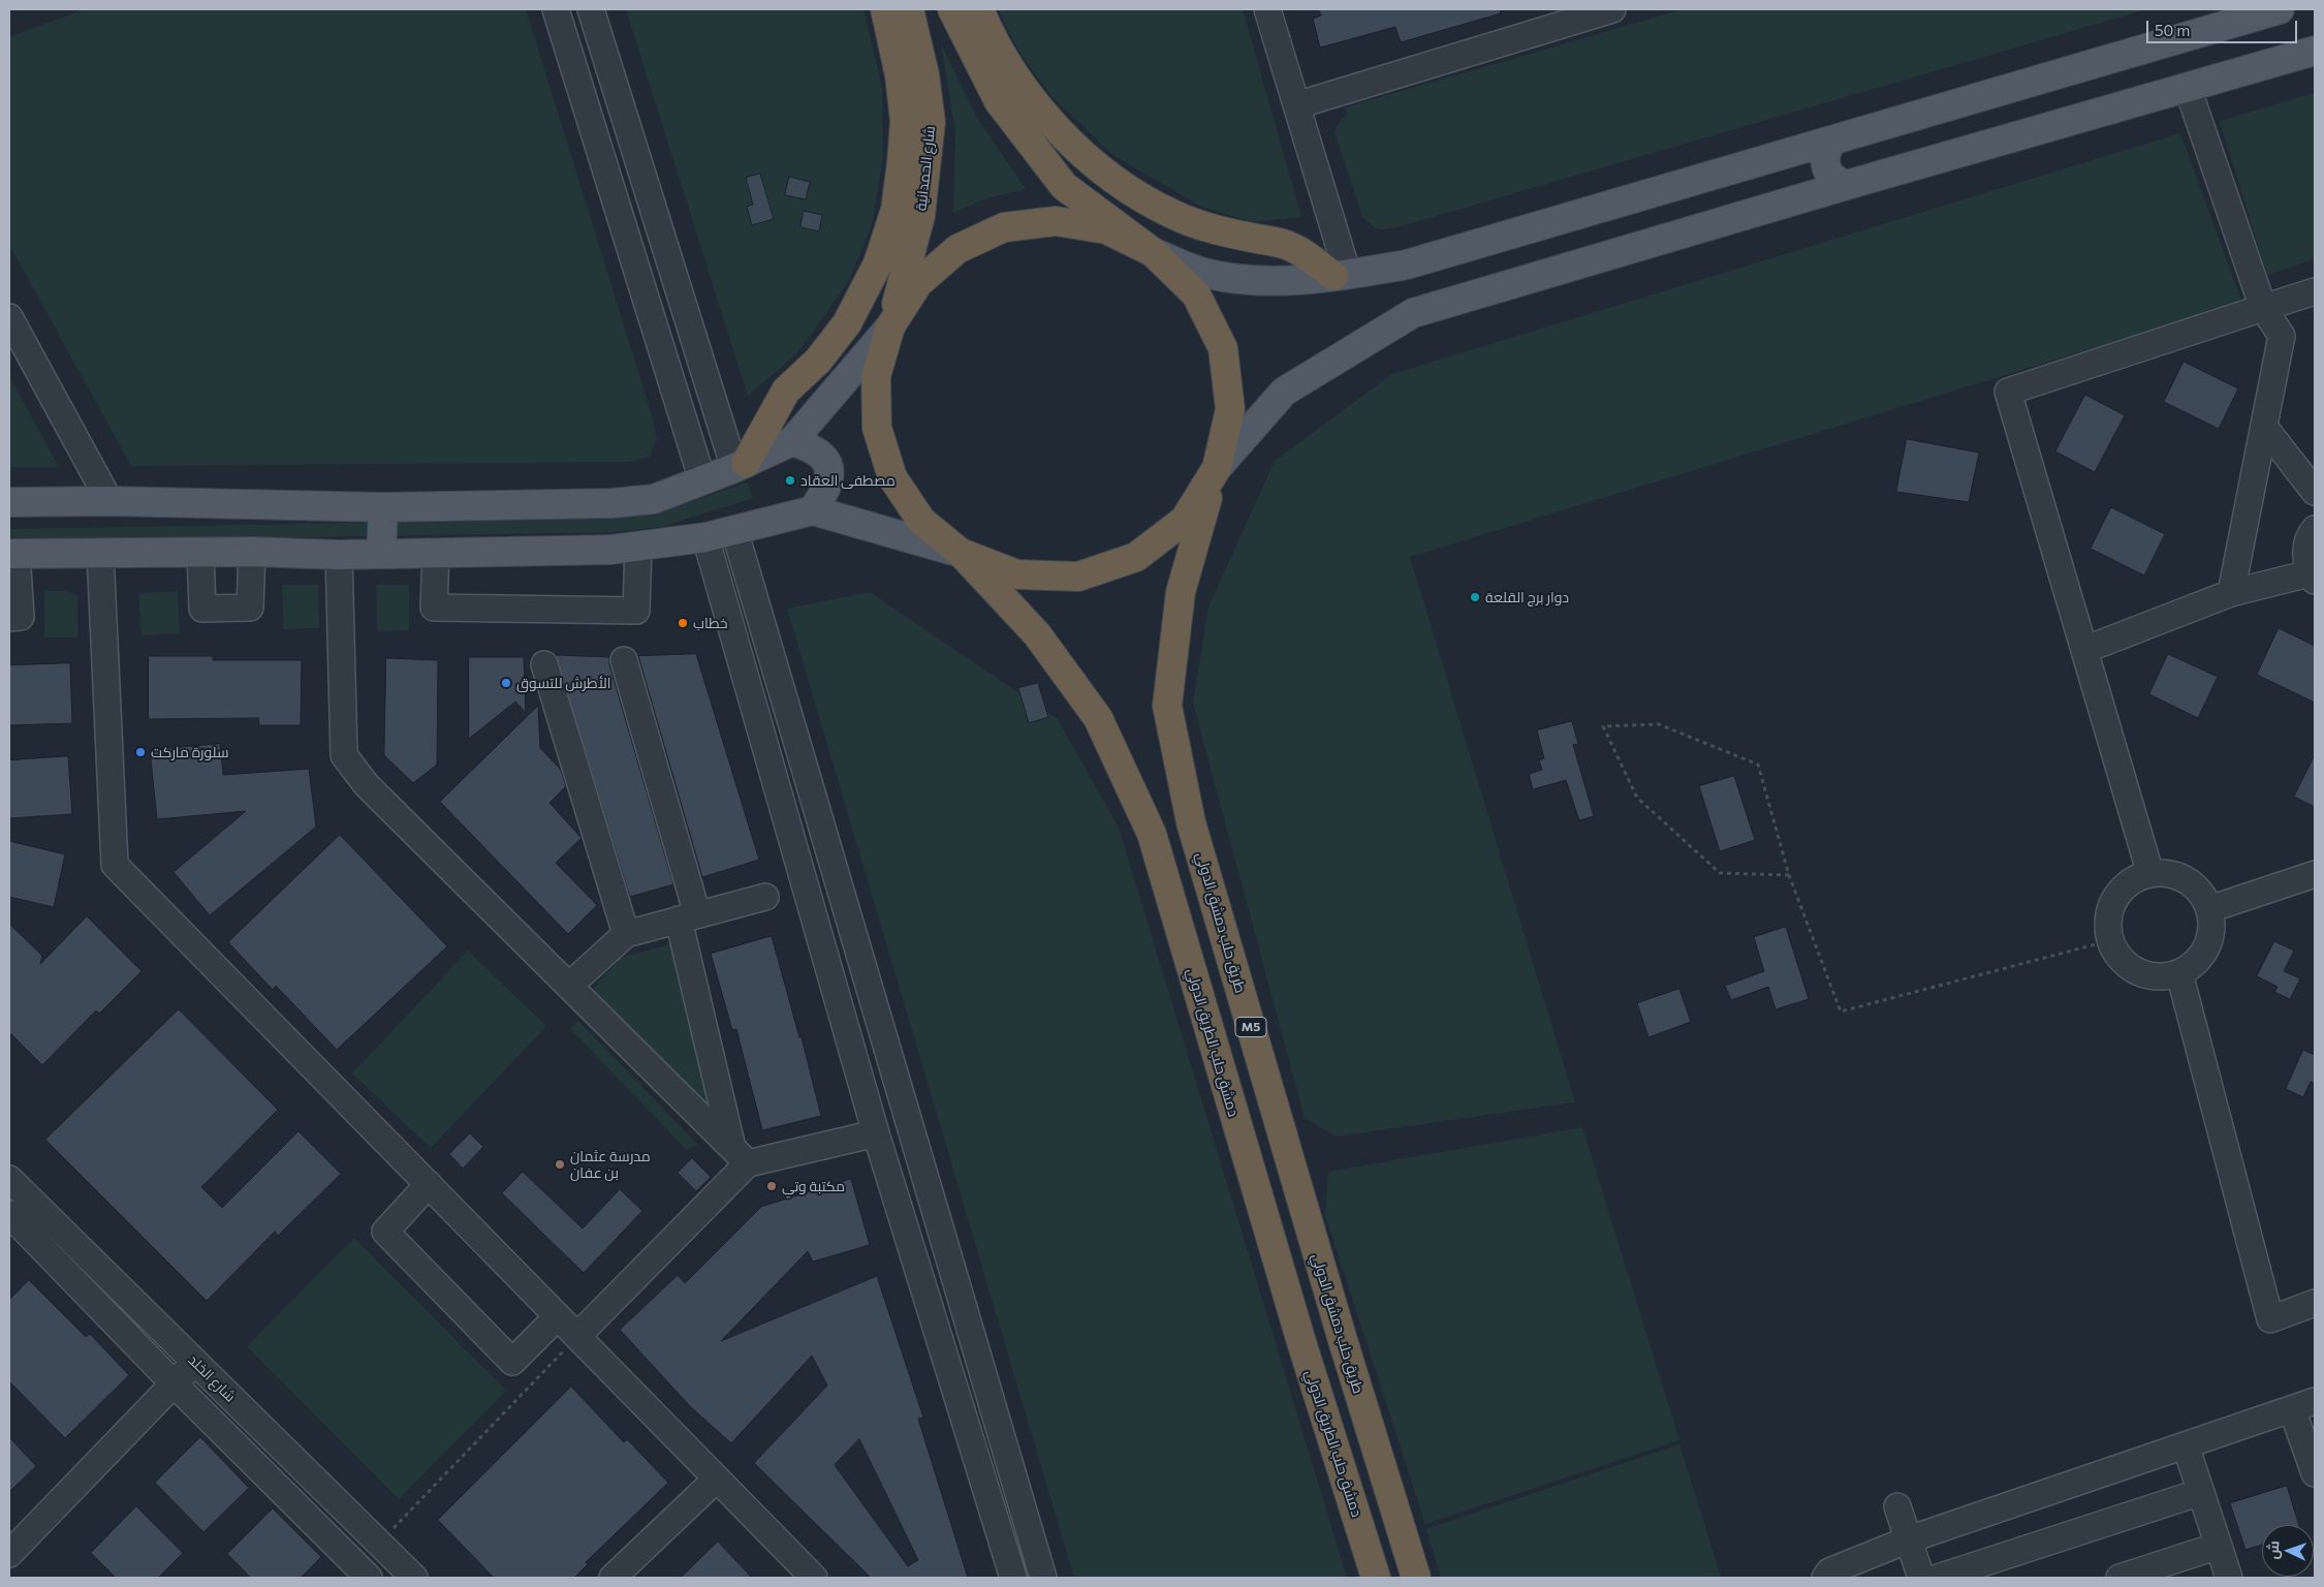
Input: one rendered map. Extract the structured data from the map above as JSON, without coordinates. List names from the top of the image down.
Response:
{
  "streets": {
    "highway": [
      "شارع الحمدانية",
      "طريق حلب دمشق الدولي",
      "M5",
      "دمشق حلب الطريق الدولي"
    ],
    "street": ["شارع الخلد"]
  },
  "crossings": [
    ["شارع الحمدانية", "دمشق حلب الطريق الدولي"]
  ],
  "places": [
    "مصطفى العقاد",
    "دوار برج القلعة",
    "خطاب",
    "الأطرش للتسوق",
    "سلورة ماركت",
    "مدرسة عثمان بن عفان",
    "مكتبة وتي"
  ],
  "scale_bar": "50 m",
  "north": "left"
}
